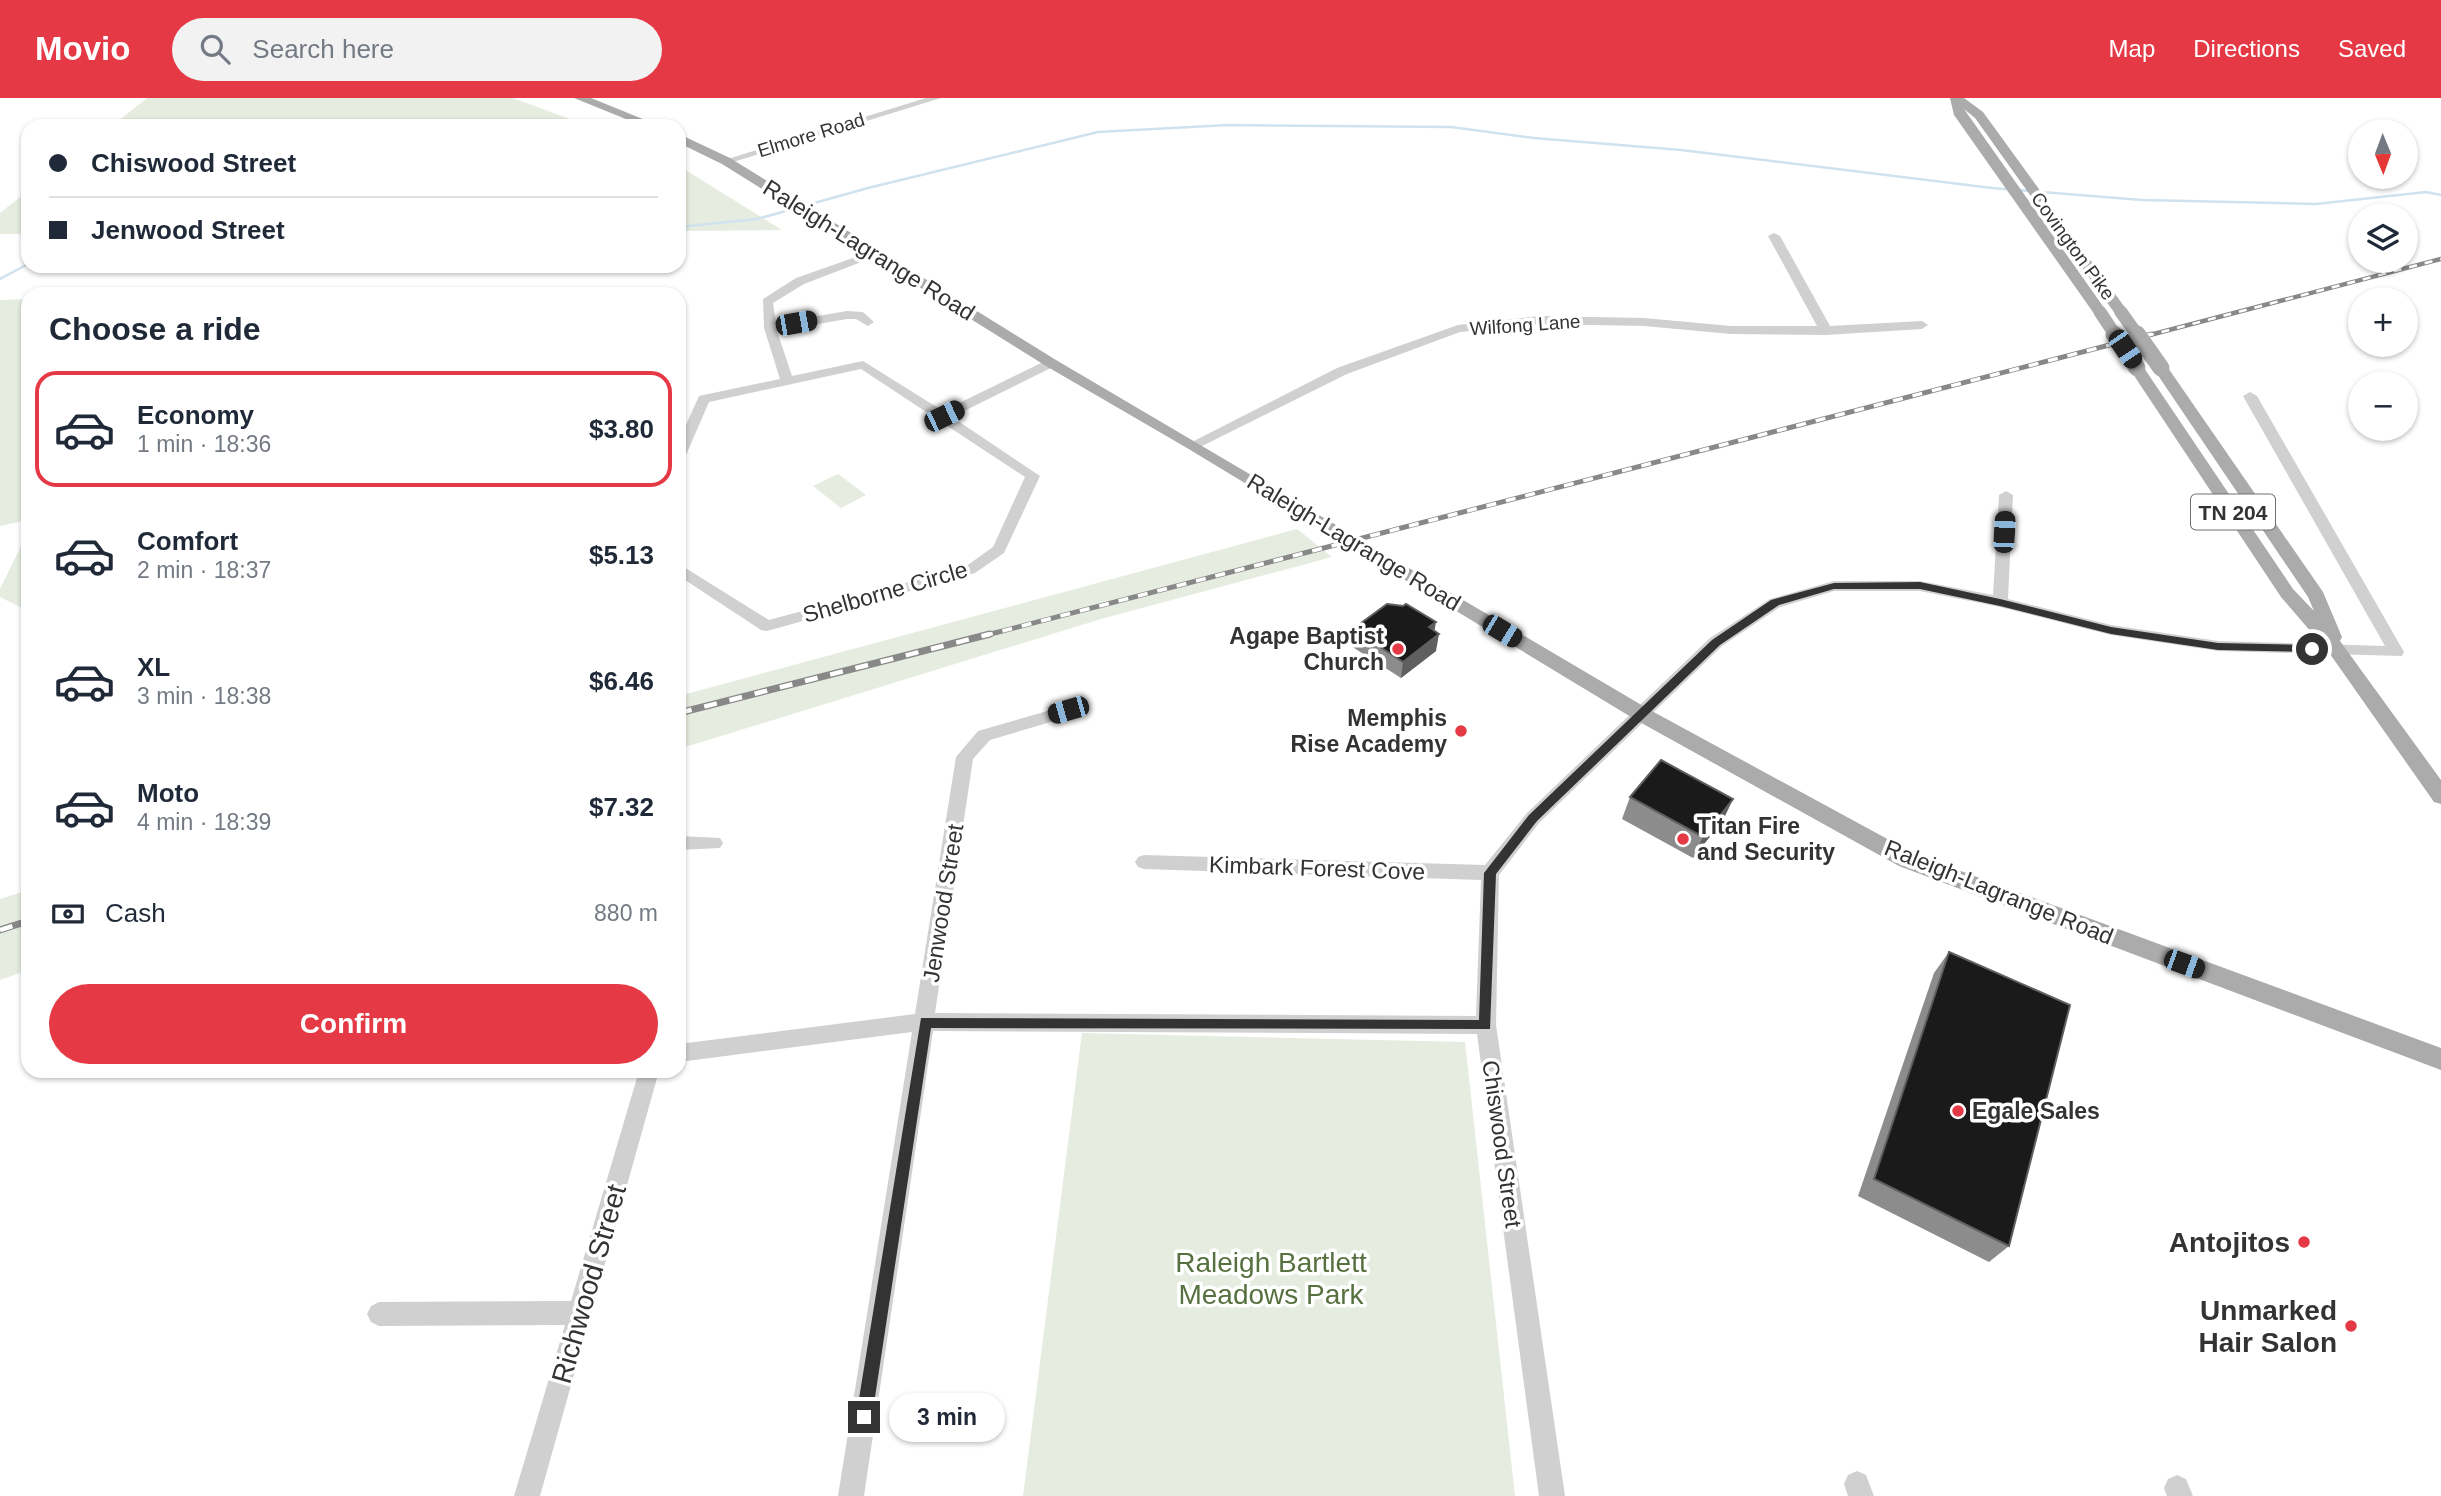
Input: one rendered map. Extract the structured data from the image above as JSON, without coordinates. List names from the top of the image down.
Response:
{
  "streets": {
    "main road": ["Covington Pike", "Raleigh-Lagrange Road", "TN 204"],
    "street": [
      "Elmore Road",
      "Wilfong Lane",
      "Shelborne Circle",
      "Kimbark Forest Cove",
      "Jenwood Street",
      "Chiswood Street",
      "Richwood Street"
    ]
  },
  "crossings": [
    ["Elmore Road", "Raleigh-Lagrange Road"],
    ["Raleigh-Lagrange Road", "Wilfong Lane"],
    ["Kimbark Forest Cove", "Chiswood Street"]
  ],
  "parks": ["Raleigh Bartlett Meadows Park"],
  "places": [
    "Agape Baptist Church",
    "Memphis Rise Academy",
    "Titan Fire and Security",
    "Egale Sales",
    "Antojitos",
    "Unmarked Hair Salon"
  ],
  "north": "bottom",
  "page": {
    "header": "Movio",
    "search": "Search here",
    "nav": ["Map", "Directions", "Saved"],
    "map_buttons": ["+", "−"],
    "banner": ["Chiswood Street", "Jenwood Street"],
    "heading": "Choose a ride",
    "list": [
      {
        "name": "Economy",
        "note": "1 min · 18:36",
        "value": "$3.80"
      },
      {
        "name": "Comfort",
        "note": "2 min · 18:37",
        "value": "$5.13"
      },
      {
        "name": "XL",
        "note": "3 min · 18:38",
        "value": "$6.46"
      },
      {
        "name": "Moto",
        "note": "4 min · 18:39",
        "value": "$7.32"
      }
    ],
    "pay": ["Cash", "880 m"],
    "buttons": "Confirm",
    "bubble": "3 min"
  }
}
